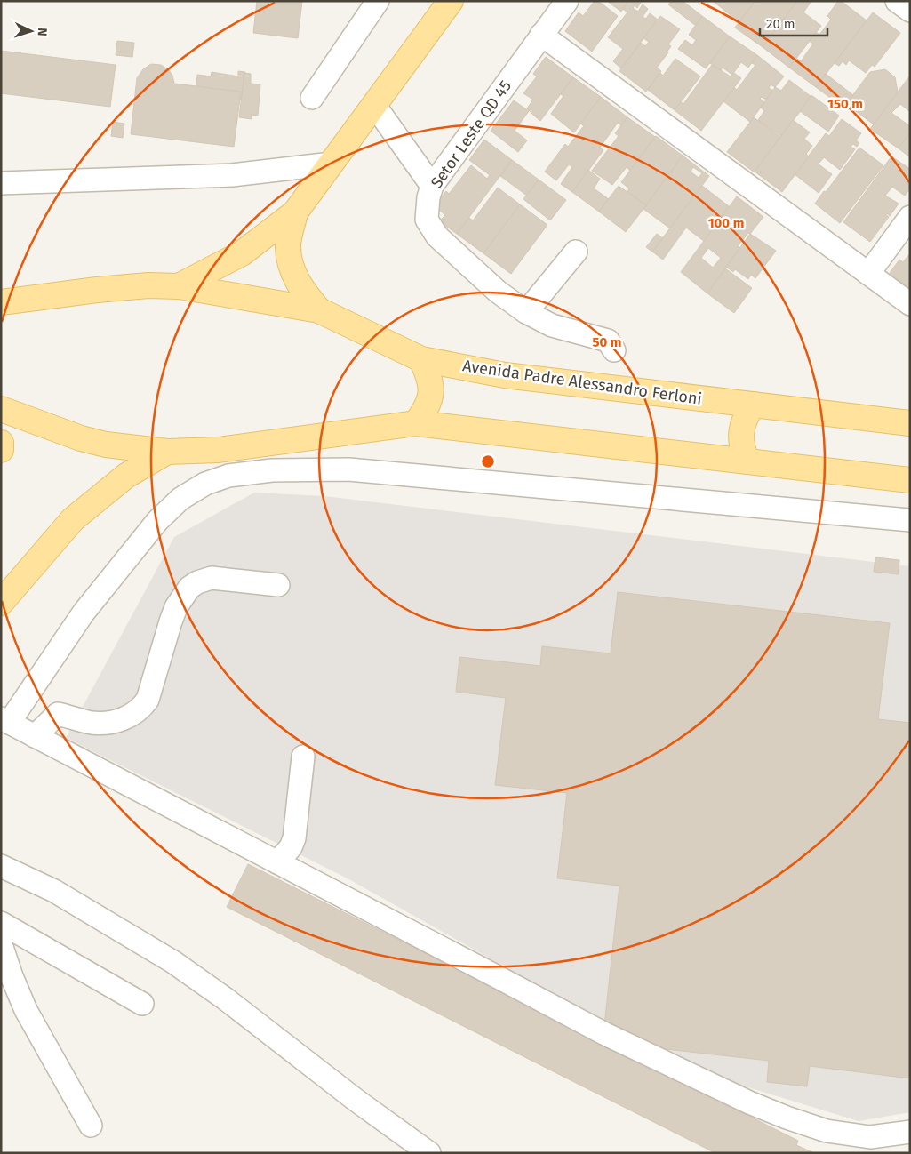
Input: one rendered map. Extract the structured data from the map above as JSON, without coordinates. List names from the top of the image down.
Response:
{
  "streets": {
    "main road": ["Avenida Padre Alessandro Ferloni"],
    "street": ["Setor Leste QD 45"]
  },
  "scale_bar": "20 m",
  "north": "right",
  "rings": ["150 m", "100 m", "50 m"]
}
